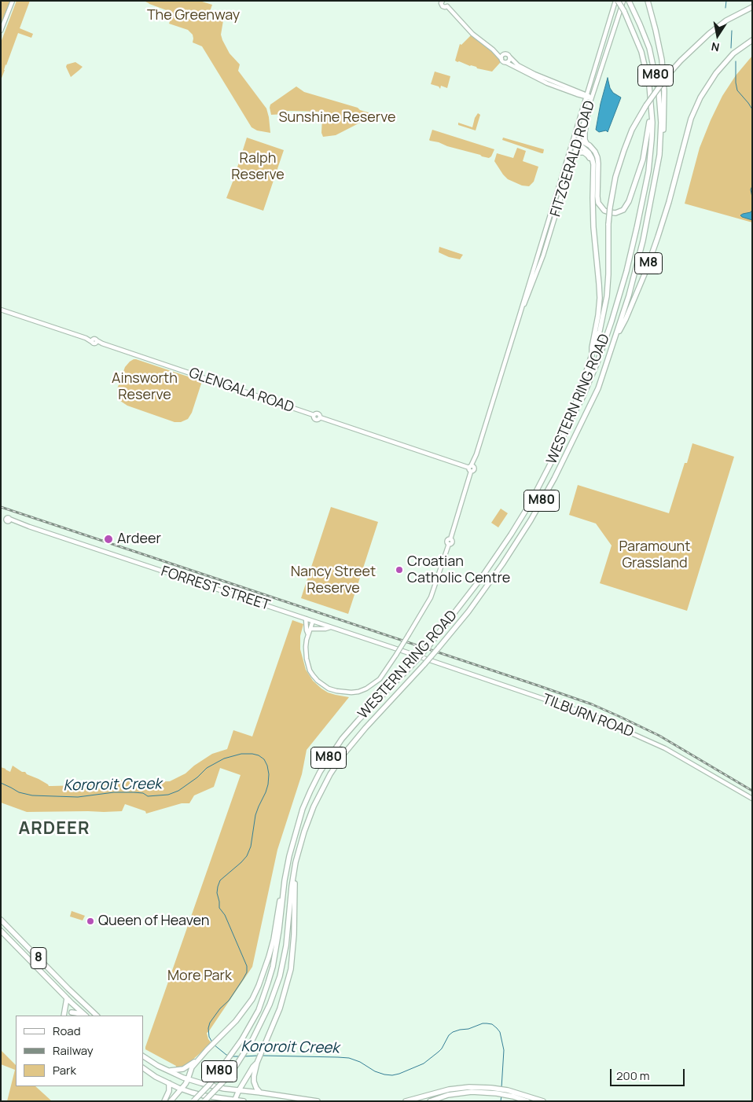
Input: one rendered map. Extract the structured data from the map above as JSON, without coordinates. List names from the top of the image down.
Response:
{
  "streets": {
    "highway": [
      "M80",
      "M8",
      "WESTERN RING ROAD",
      "8"
    ],
    "street": [
      "FITZGERALD ROAD",
      "GLENGALA ROAD",
      "FORREST STREET",
      "TILBURN ROAD"
    ]
  },
  "crossings": [
    ["FITZGERALD ROAD", "GLENGALA ROAD"],
    ["FITZGERALD ROAD", "WESTERN RING ROAD"],
    ["M8", "WESTERN RING ROAD"],
    ["FORREST STREET", "TILBURN ROAD"]
  ],
  "districts": ["ARDEER"],
  "water": ["Kororoit Creek"],
  "parks": [
    "The Greenway",
    "Sunshine Reserve",
    "Ralph Reserve",
    "Ainsworth Reserve",
    "Paramount Grassland",
    "Nancy Street Reserve",
    "More Park"
  ],
  "places": ["Ardeer", "Croatian Catholic Centre", "Queen of Heaven"],
  "legend": ["Road", "Railway", "Park"],
  "scale_bar": "200 m",
  "north": "bottom"
}
